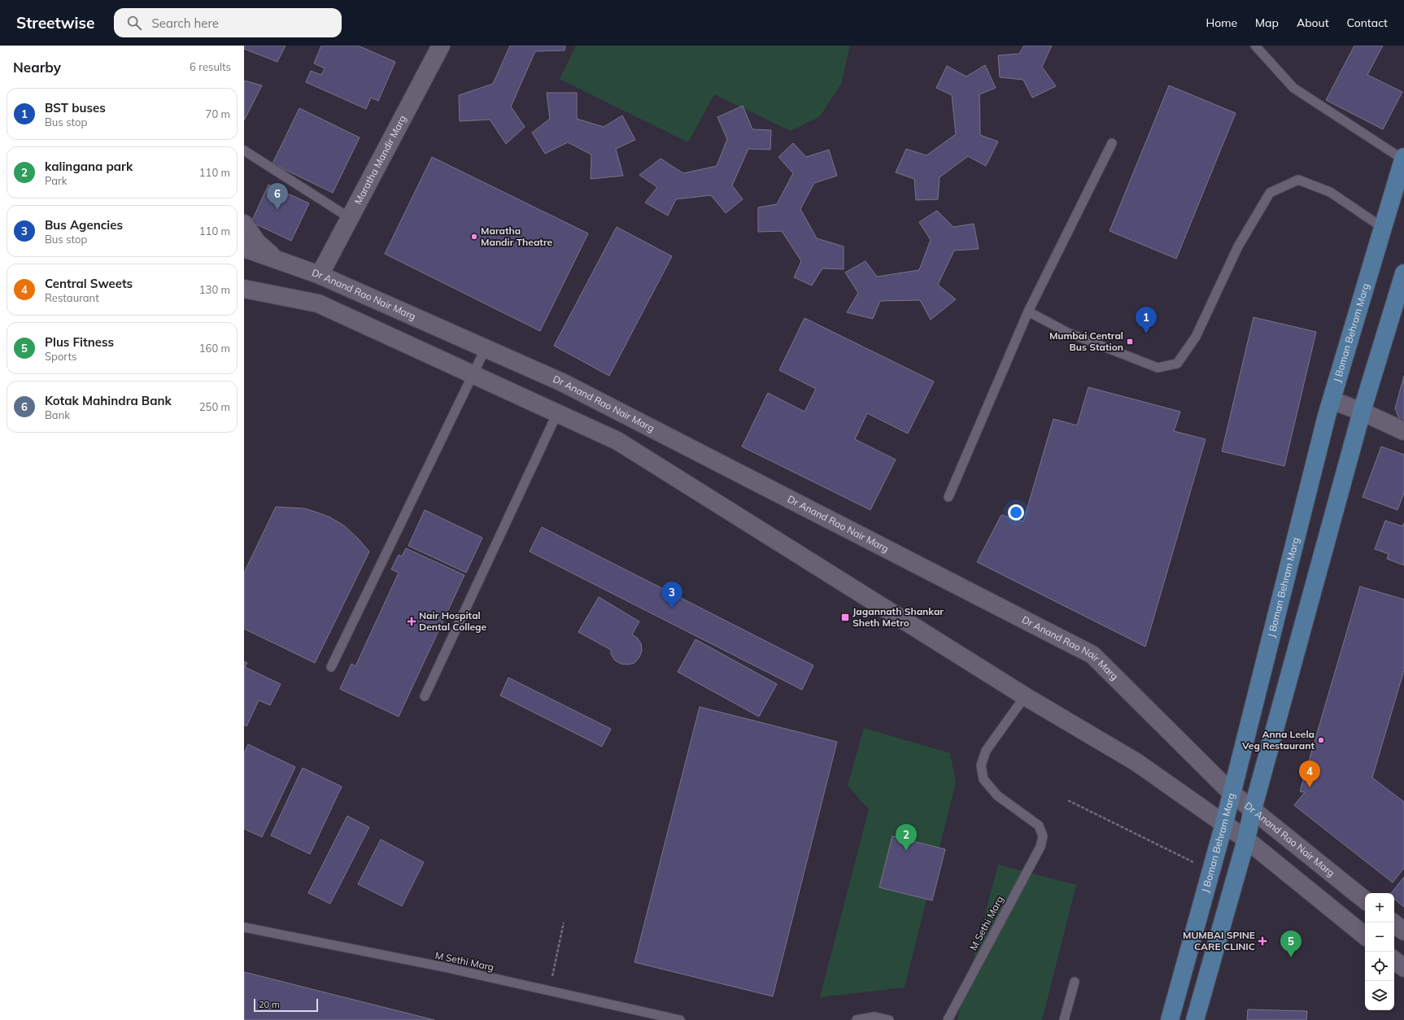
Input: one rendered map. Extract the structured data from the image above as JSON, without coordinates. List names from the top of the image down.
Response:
{
  "streets": {
    "main road": ["Maratha Mandir Marg", "Dr Anand Rao Nair Marg", "J Boman Behram Marg"],
    "lane": ["M Sethi Marg"]
  },
  "crossings": [
    ["Maratha Mandir Marg", "Dr Anand Rao Nair Marg"],
    ["Dr Anand Rao Nair Marg", "J Boman Behram Marg"]
  ],
  "places": {
    "other": ["Maratha Mandir Theatre", "Anna Leela Veg Restaurant"],
    "transit": ["Mumbai Central Bus Station", "Jagannath Shankar Sheth Metro"],
    "health": ["Nair Hospital Dental College", "MUMBAI SPINE CARE CLINIC"]
  },
  "scale_bar": "20 m",
  "page": {
    "header": "Streetwise",
    "search": "Search here",
    "nav": [
      "Home",
      "Map",
      "About",
      "Contact"
    ],
    "heading": ["Nearby", "6 results"],
    "list": [
      {
        "mark": "1",
        "name": "BST buses",
        "note": "Bus stop",
        "value": "70 m"
      },
      {
        "mark": "2",
        "name": "kalingana park",
        "note": "Park",
        "value": "110 m"
      },
      {
        "mark": "3",
        "name": "Bus Agencies",
        "note": "Bus stop",
        "value": "110 m"
      },
      {
        "mark": "4",
        "name": "Central Sweets",
        "note": "Restaurant",
        "value": "130 m"
      },
      {
        "mark": "5",
        "name": "Plus Fitness",
        "note": "Sports",
        "value": "160 m"
      },
      {
        "mark": "6",
        "name": "Kotak Mahindra Bank",
        "note": "Bank",
        "value": "250 m"
      }
    ],
    "pins": [
      "6",
      "1",
      "3",
      "4",
      "2",
      "5"
    ],
    "map_buttons": ["+", "−"],
    "scale": "20 m"
  }
}
